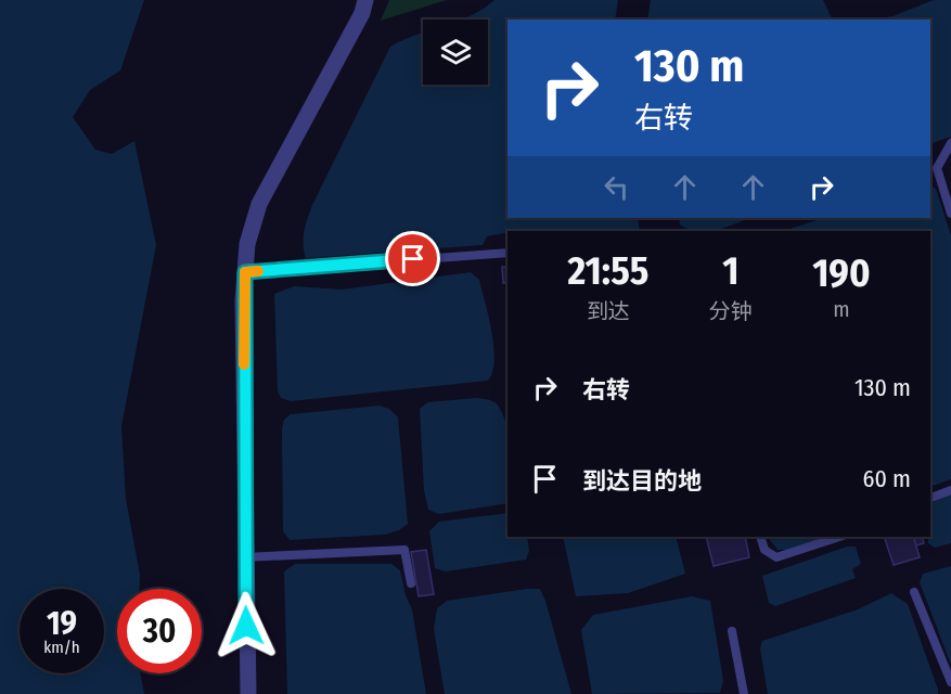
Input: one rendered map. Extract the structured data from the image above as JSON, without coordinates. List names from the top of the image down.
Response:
{
  "page": {
    "turn": ["130 m", "右转"],
    "eta": [
      "21:55",
      "到达",
      "1",
      "分钟",
      "190",
      "m"
    ],
    "list": [
      {
        "name": "右转",
        "value": "130 m"
      },
      {
        "name": "到达目的地",
        "value": "60 m"
      }
    ],
    "speed": "19 km/h",
    "limit": "30"
  }
}
